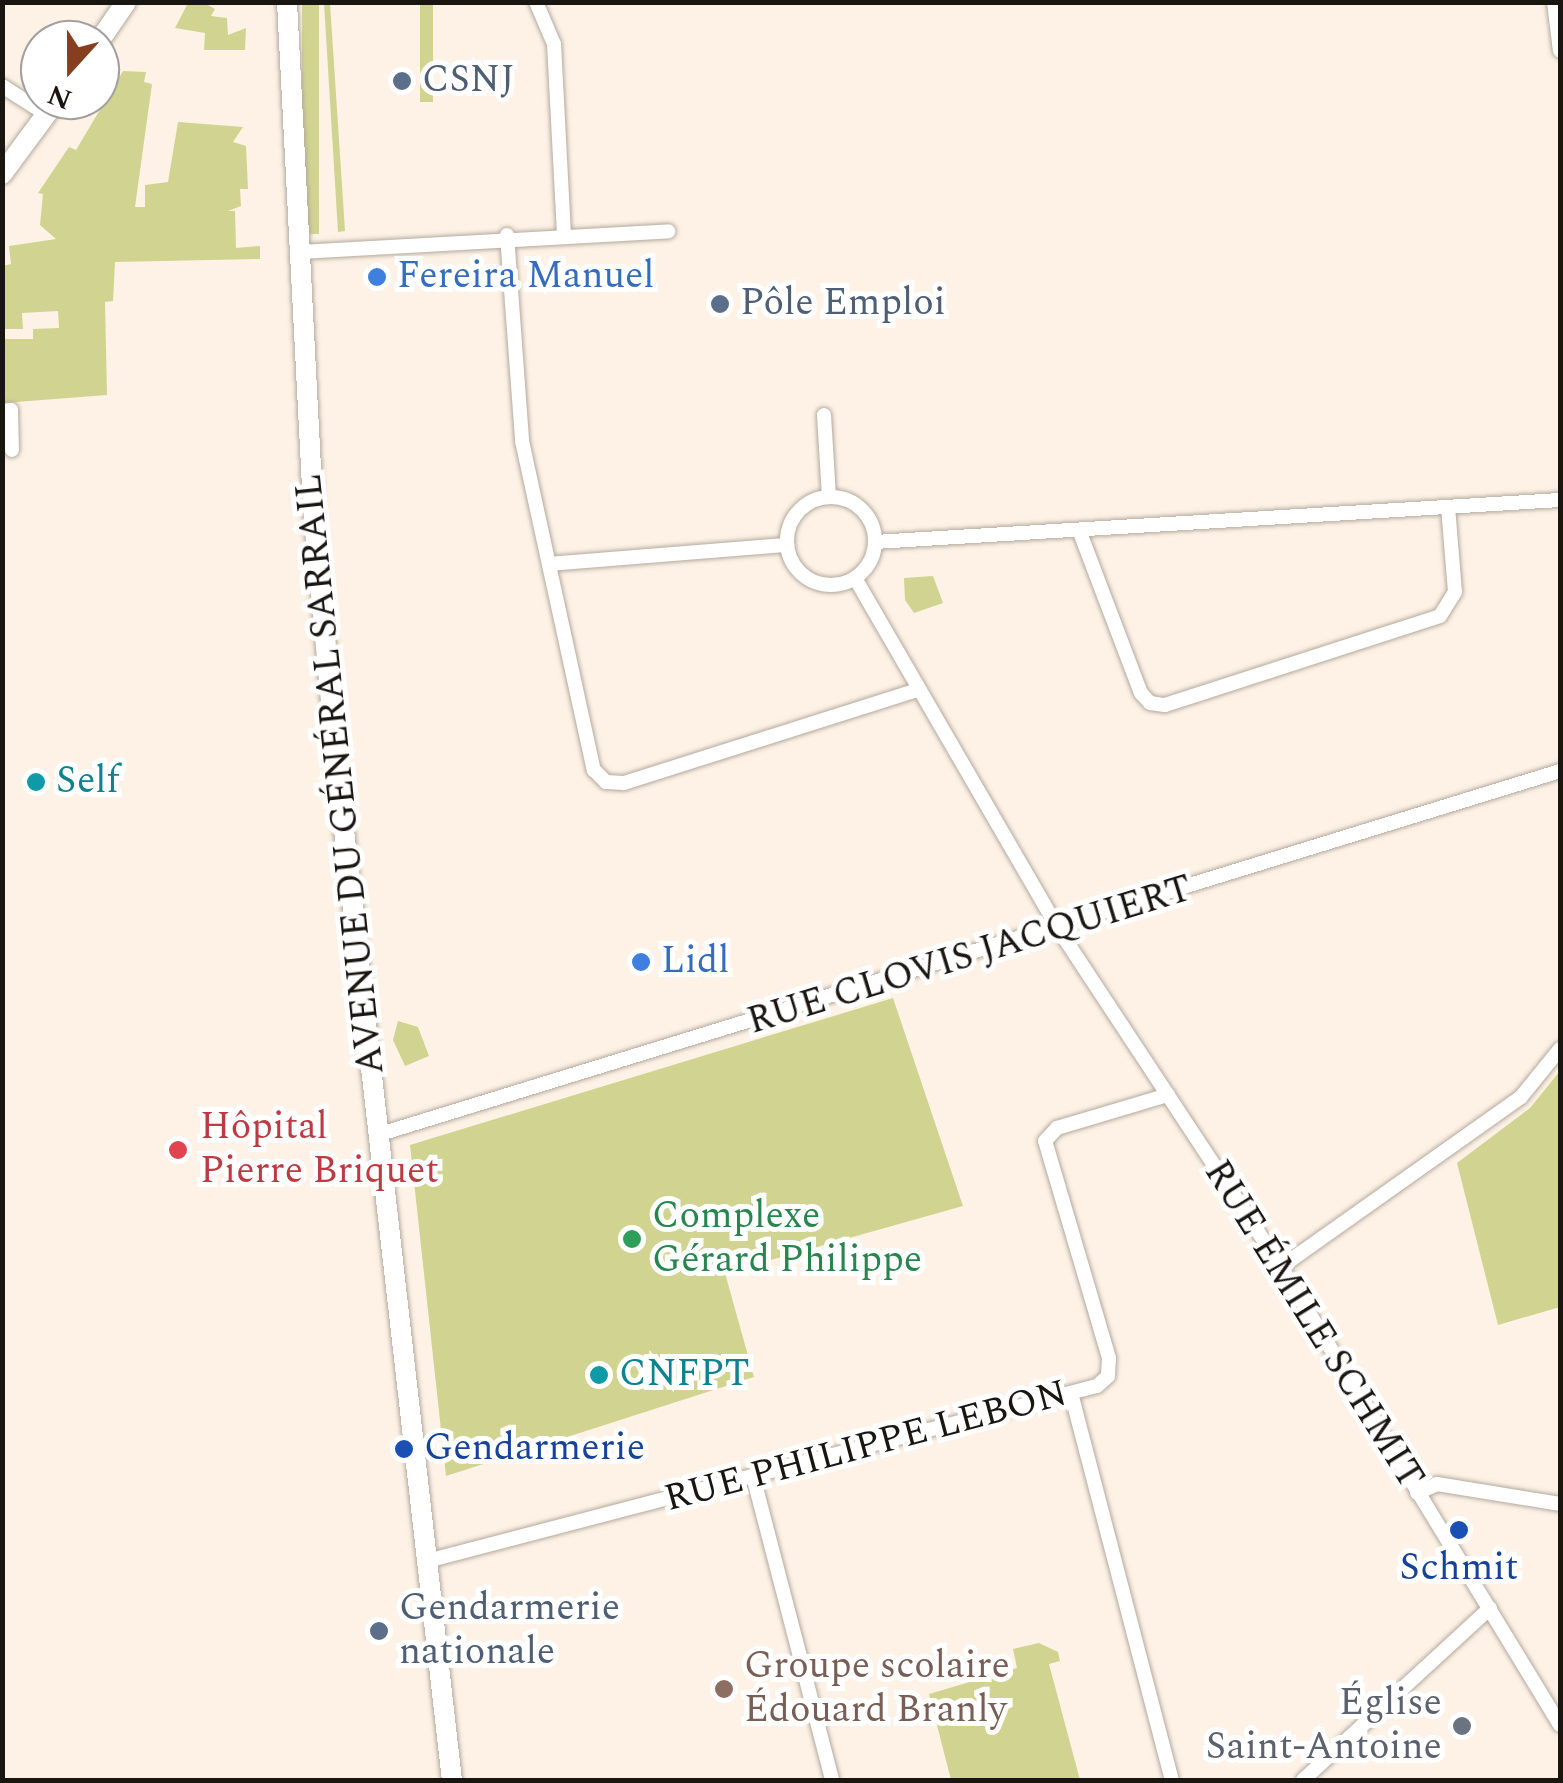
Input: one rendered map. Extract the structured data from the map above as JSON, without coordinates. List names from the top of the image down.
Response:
{
  "streets": {
    "main road": ["AVENUE DU GÉNÉRAL SARRAIL"],
    "street": ["RUE CLOVIS JACQUIERT", "RUE ÉMILE SCHMIT", "RUE PHILIPPE LEBON"]
  },
  "crossings": [
    ["AVENUE DU GÉNÉRAL SARRAIL", "RUE CLOVIS JACQUIERT"],
    ["AVENUE DU GÉNÉRAL SARRAIL", "RUE PHILIPPE LEBON"],
    ["RUE CLOVIS JACQUIERT", "RUE ÉMILE SCHMIT"],
    ["RUE ÉMILE SCHMIT", "RUE PHILIPPE LEBON"]
  ],
  "places": [
    "CSNJ",
    "Fereira Manuel",
    "Pôle Emploi",
    "Self",
    "Lidl",
    "Hôpital Pierre Briquet",
    "Complexe Gérard Philippe",
    "CNFPT",
    "Gendarmerie",
    "Schmit",
    "Gendarmerie nationale",
    "Groupe scolaire Édouard Branly",
    "Église Saint-Antoine"
  ],
  "north": "bottom"
}
